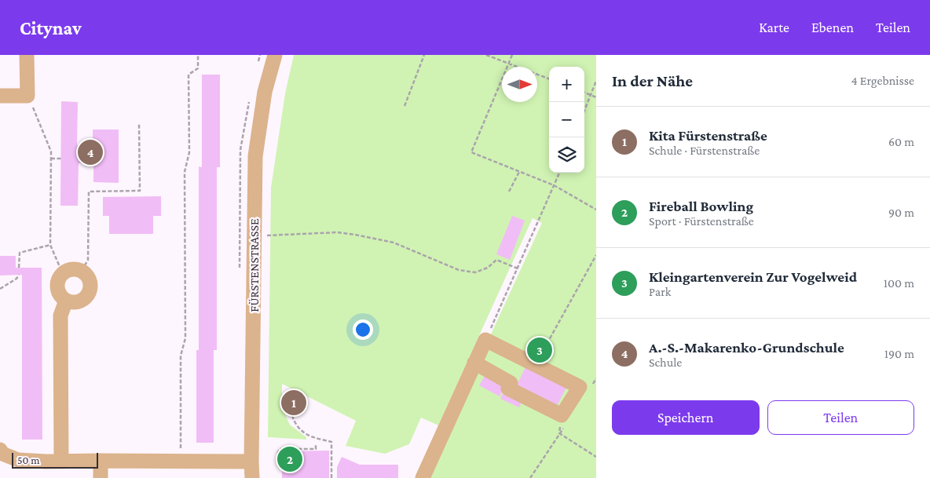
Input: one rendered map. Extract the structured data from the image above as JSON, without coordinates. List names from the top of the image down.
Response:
{
  "streets": {
    "street": ["FÜRSTENSTRASSE"]
  },
  "scale_bar": "50 m",
  "north": "right",
  "page": {
    "header": "Citynav",
    "nav": ["Karte", "Ebenen", "Teilen"],
    "heading": ["In der Nähe", "4 Ergebnisse"],
    "map_buttons": ["+", "−"],
    "list": [
      {
        "mark": "1",
        "name": "Kita Fürstenstraße",
        "note": "Schule · Fürstenstraße",
        "value": "60 m"
      },
      {
        "mark": "2",
        "name": "Fireball Bowling",
        "note": "Sport · Fürstenstraße",
        "value": "90 m"
      },
      {
        "mark": "3",
        "name": "Kleingartenverein Zur Vogelweid",
        "note": "Park",
        "value": "100 m"
      },
      {
        "mark": "4",
        "name": "A.-S.-Makarenko-Grundschule",
        "note": "Schule",
        "value": "190 m"
      }
    ],
    "pins": [
      "4",
      "3",
      "1",
      "2"
    ],
    "buttons": ["Speichern", "Teilen"],
    "scale": "50 m"
  }
}
